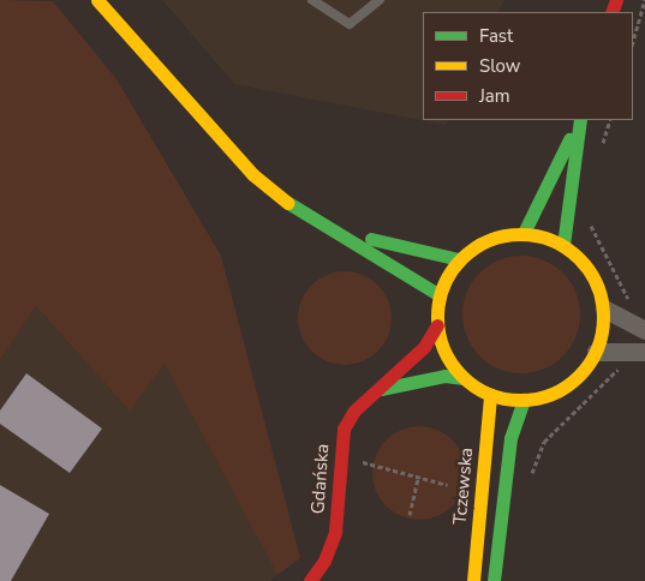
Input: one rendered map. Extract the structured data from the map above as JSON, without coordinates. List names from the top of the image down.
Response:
{
  "streets": {
    "main road": ["Gdańska", "Tczewska"]
  },
  "crossings": [
    ["Gdańska", "Tczewska"]
  ],
  "legend": ["Fast", "Slow", "Jam"]
}
